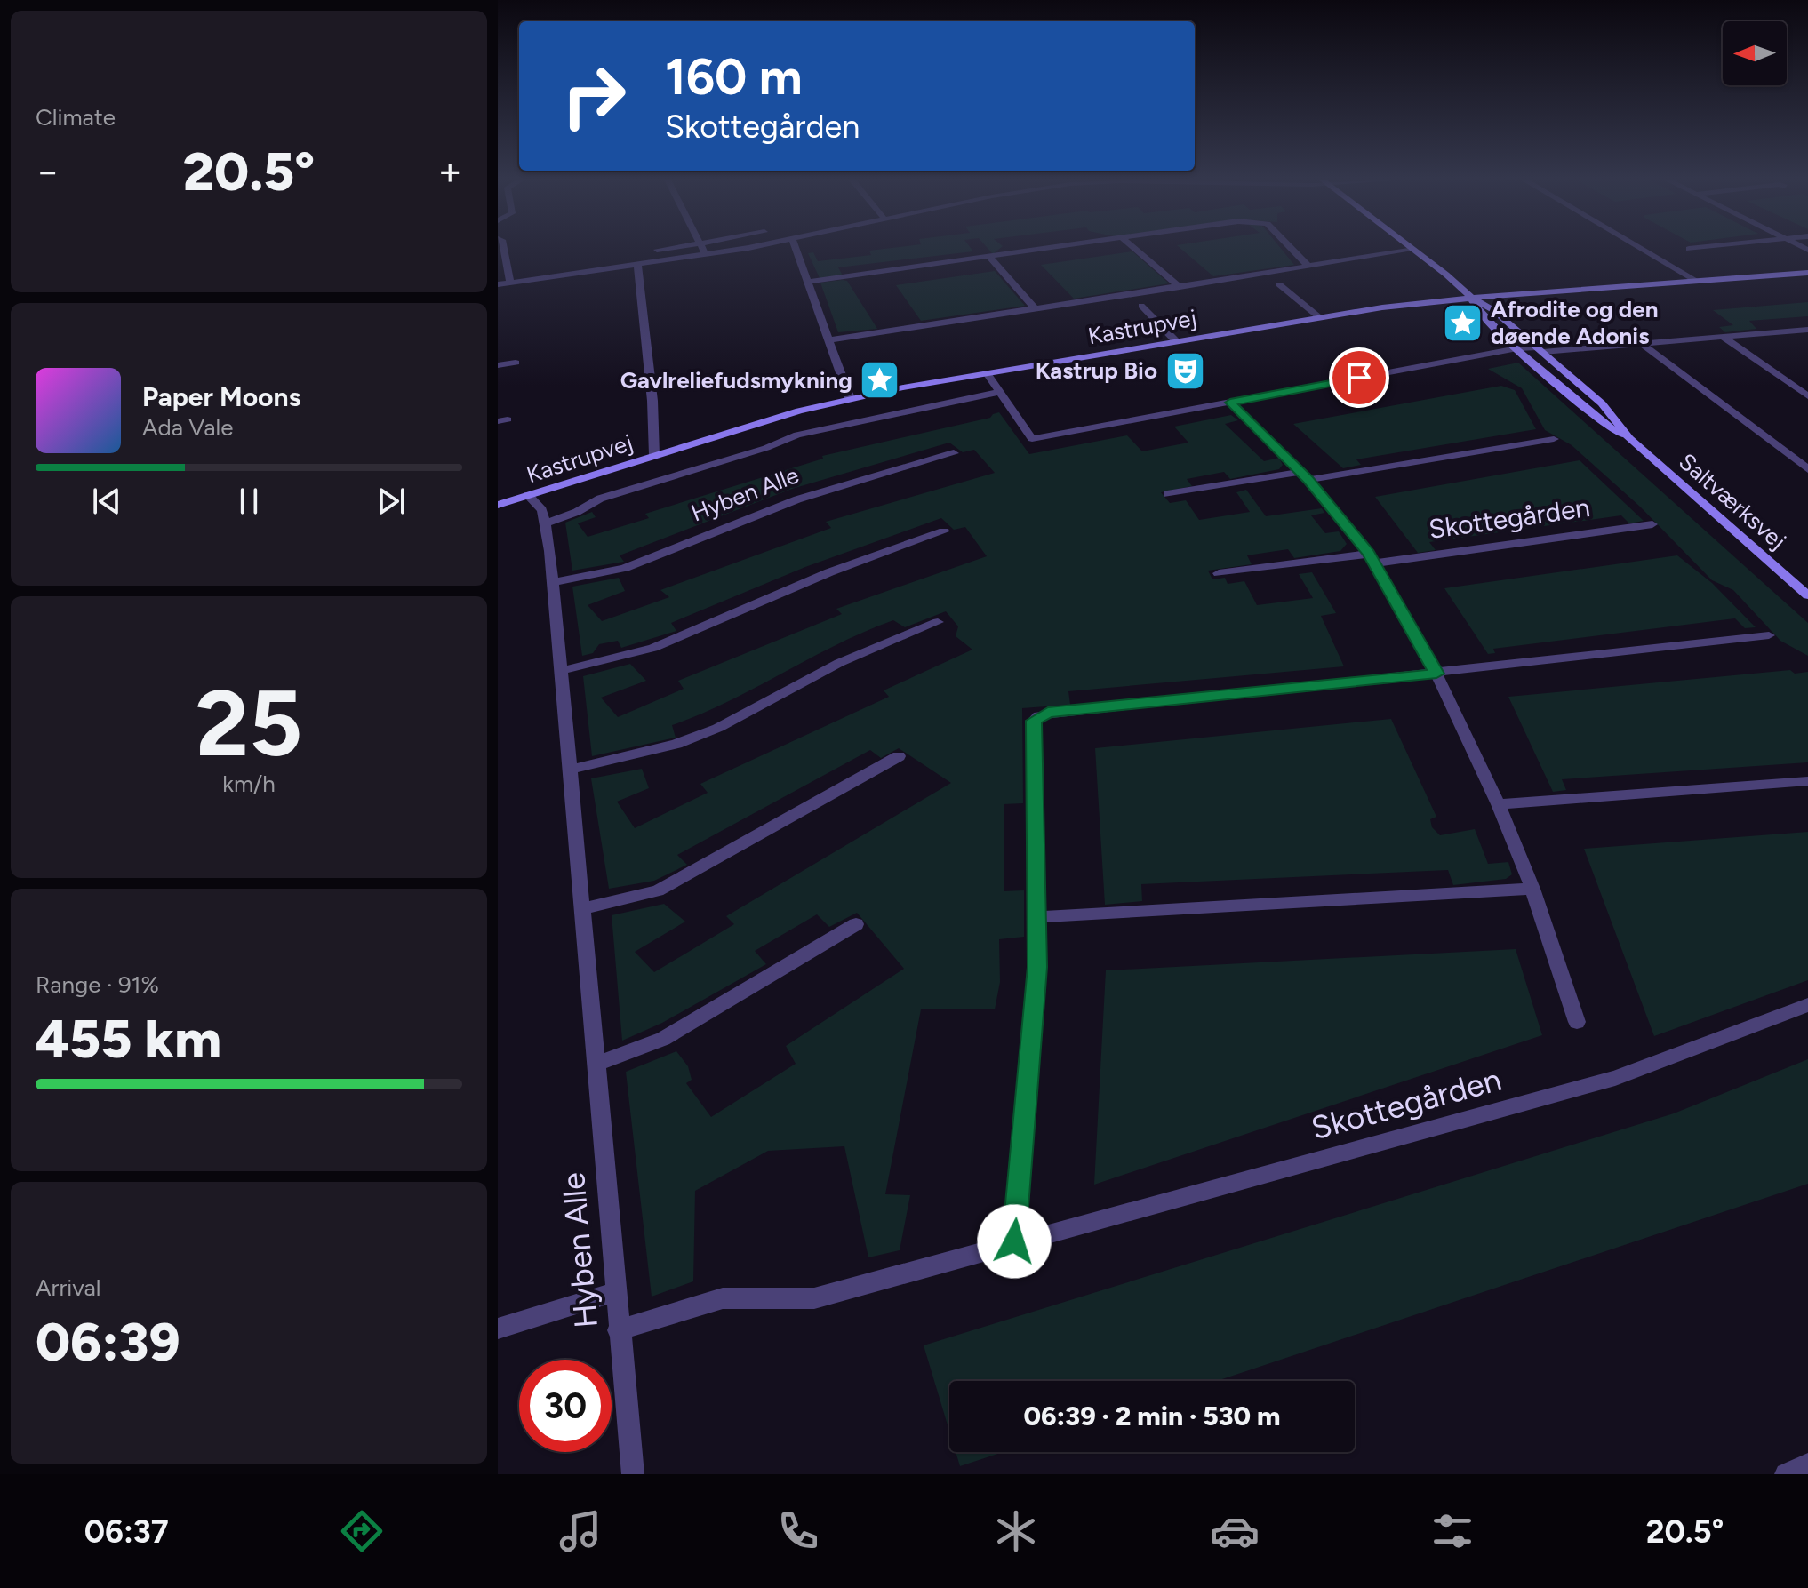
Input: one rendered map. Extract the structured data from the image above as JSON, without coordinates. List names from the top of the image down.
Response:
{
  "streets": {
    "street": [
      "Kastrupvej",
      "Hyben Alle",
      "Saltværksvej",
      "Skottegården"
    ]
  },
  "crossings": [
    ["Kastrupvej", "Hyben Alle"],
    ["Kastrupvej", "Saltværksvej"],
    ["Hyben Alle", "Skottegården"]
  ],
  "places": {
    "place": ["Afrodite og den døende Adonis", "Gavlreliefudsmykning"],
    "theatre": ["Kastrup Bio"]
  },
  "north": "left",
  "page": {
    "tile": [
      "Climate",
      ["25", "km/h"],
      ["Range · 91%", "455 km"],
      ["Arrival", "06:39"]
    ],
    "turn": ["160 m", "Skottegården"],
    "heat": ["−", "20.5°", "+"],
    "song": ["Paper Moons", "Ada Vale"],
    "limit": "30",
    "trip": "06:39 · 2 min · 530 m",
    "tabs": ["06:37", "20.5°"]
  }
}
